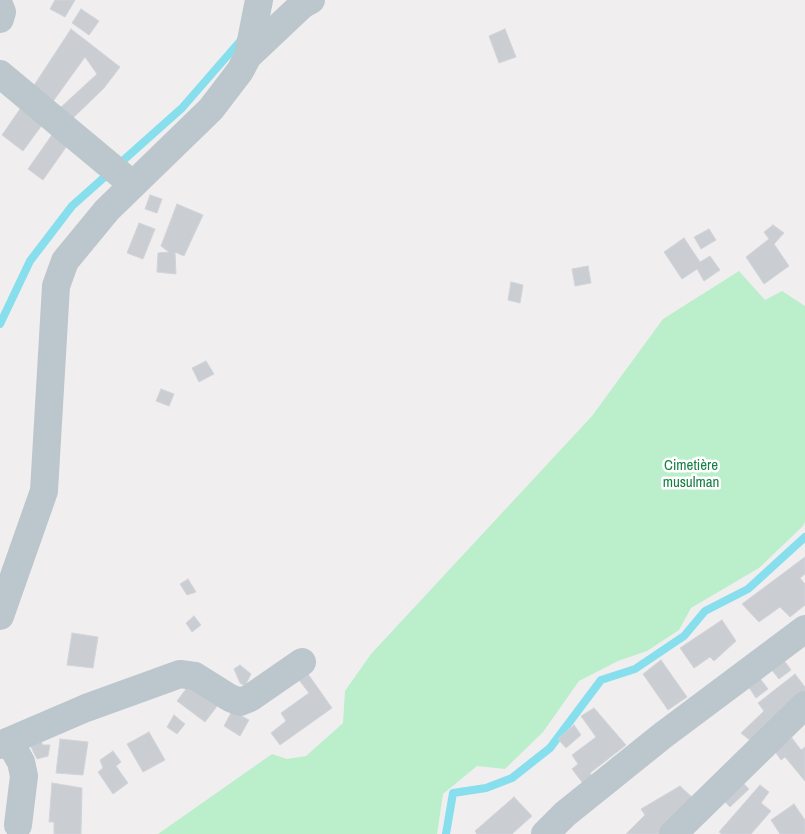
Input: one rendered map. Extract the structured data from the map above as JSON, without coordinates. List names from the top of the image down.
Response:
{
  "parks": ["Cimetière musulman"]
}
